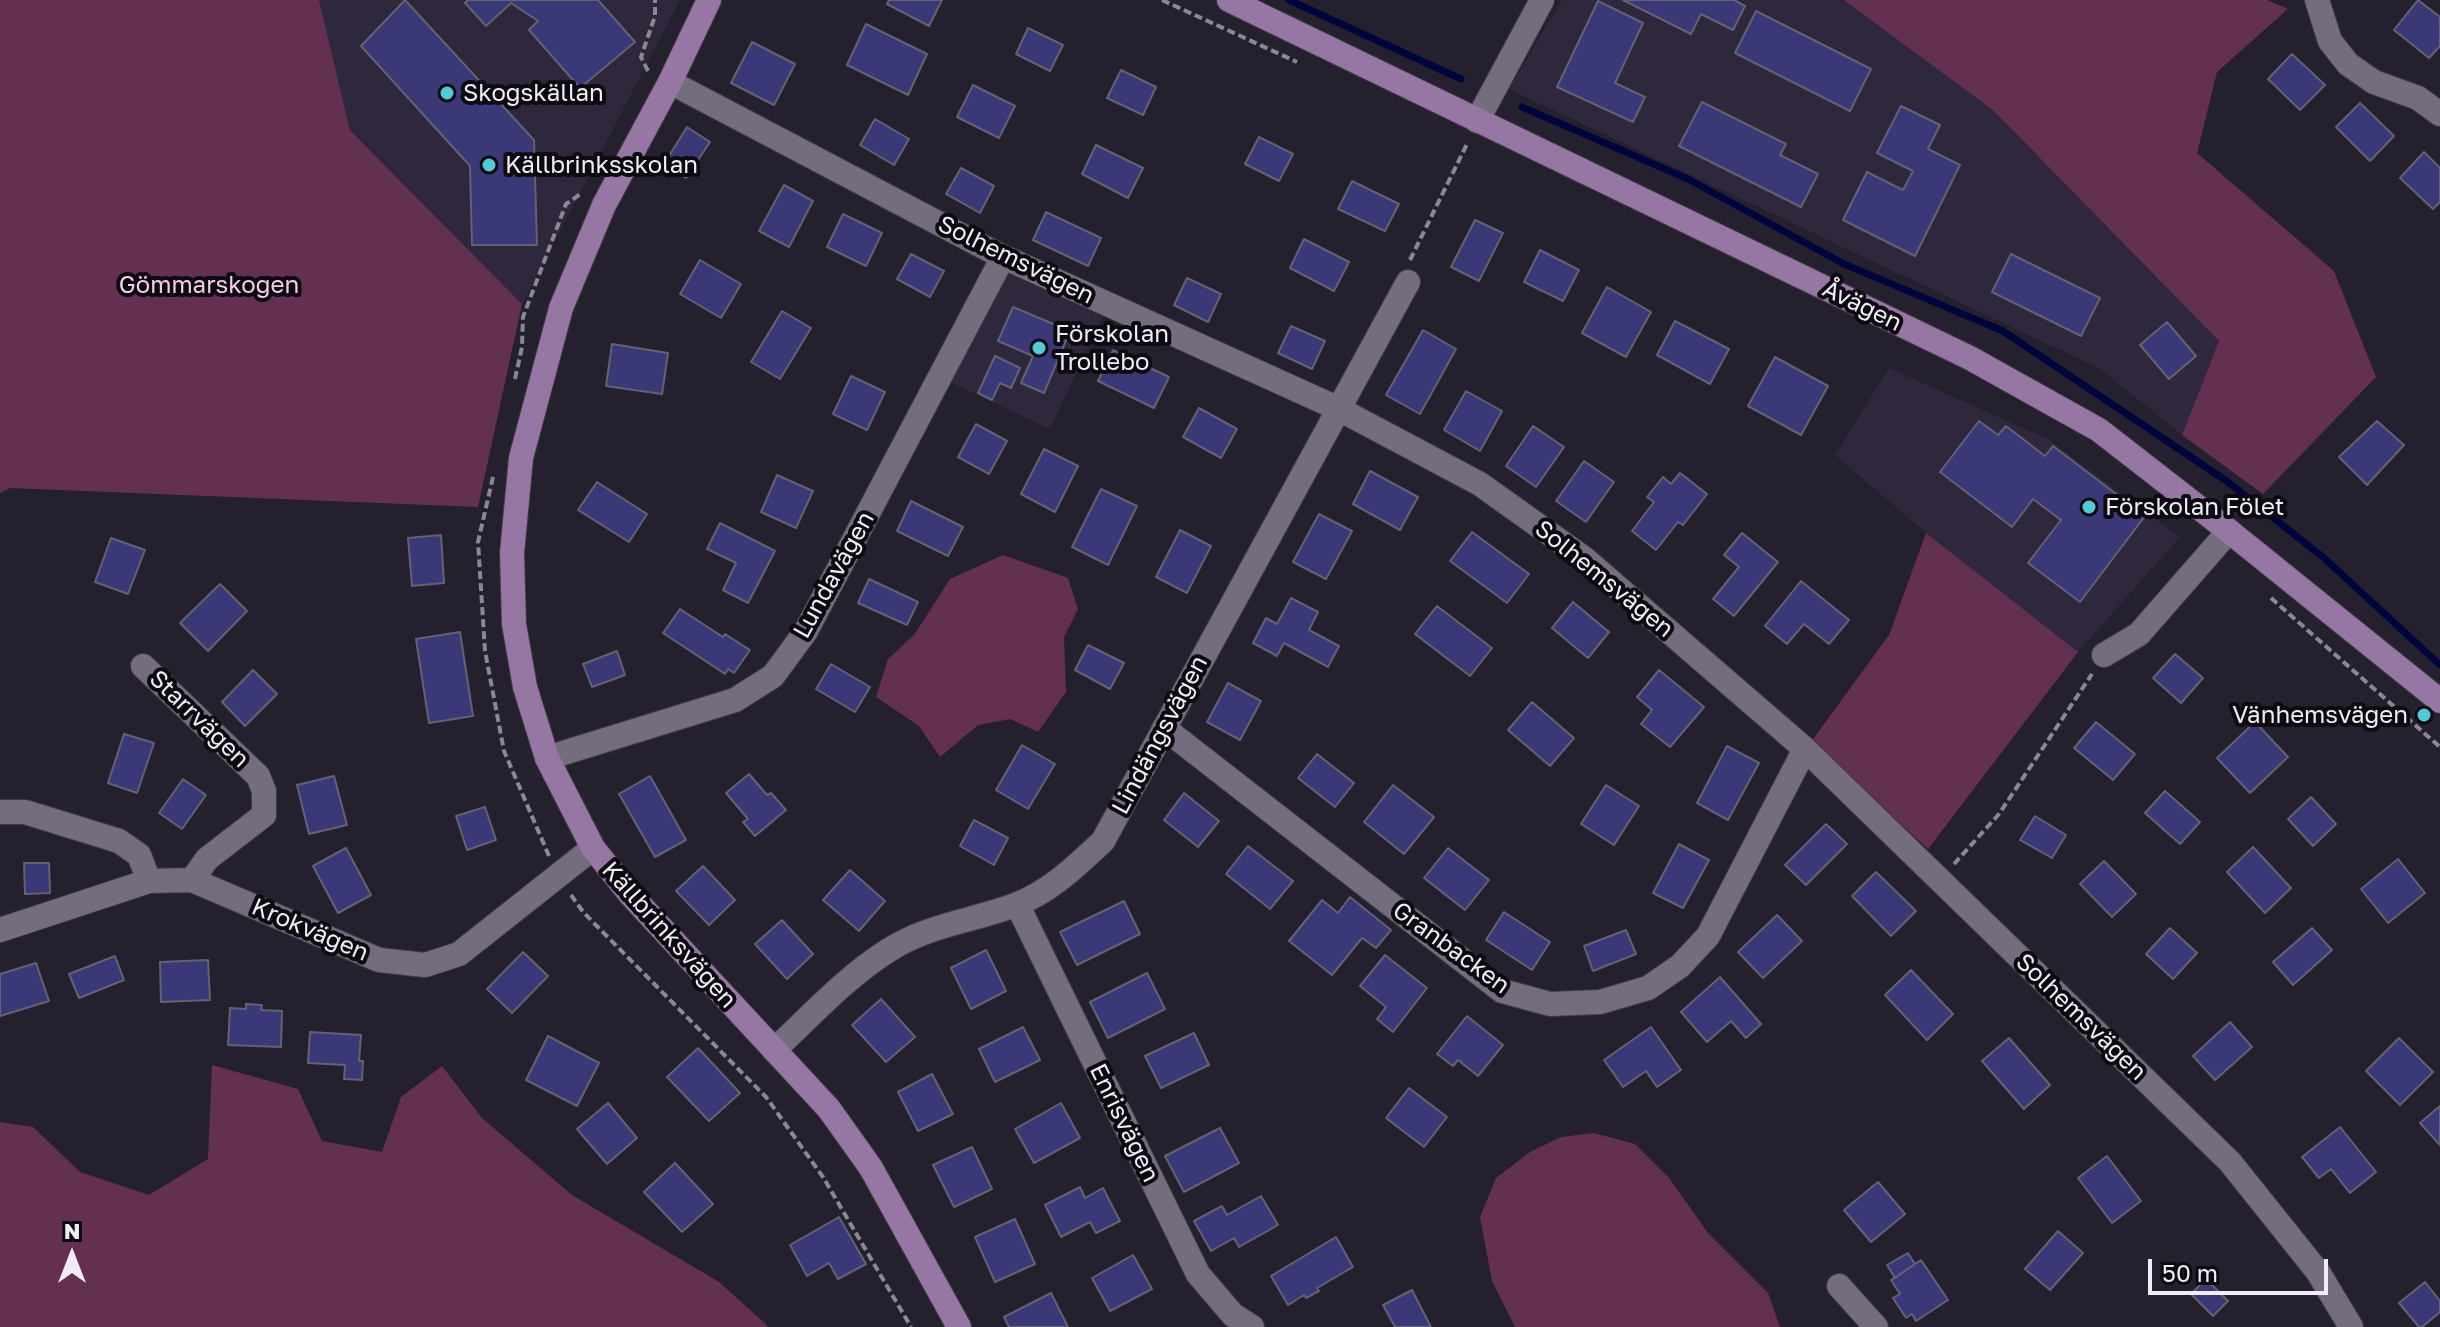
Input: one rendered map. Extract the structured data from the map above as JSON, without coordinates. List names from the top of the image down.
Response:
{
  "streets": {
    "street": [
      "Solhemsvägen",
      "Åvägen",
      "Lundavägen",
      "Starrvägen",
      "Lindängsvägen",
      "Krokvägen",
      "Källbrinksvägen",
      "Granbacken",
      "Enrisvägen"
    ]
  },
  "crossings": [
    ["Solhemsvägen", "Lundavägen"],
    ["Solhemsvägen", "Lindängsvägen"],
    ["Solhemsvägen", "Källbrinksvägen"],
    ["Solhemsvägen", "Granbacken"],
    ["Lundavägen", "Källbrinksvägen"],
    ["Starrvägen", "Krokvägen"],
    ["Lindängsvägen", "Källbrinksvägen"],
    ["Lindängsvägen", "Granbacken"],
    ["Lindängsvägen", "Enrisvägen"],
    ["Krokvägen", "Källbrinksvägen"]
  ],
  "parks": ["Gömmarskogen"],
  "places": [
    "Skogskällan",
    "Källbrinksskolan",
    "Förskolan Trollebo",
    "Förskolan Fölet",
    "Vänhemsvägen"
  ],
  "scale_bar": "50 m",
  "north": "top"
}
